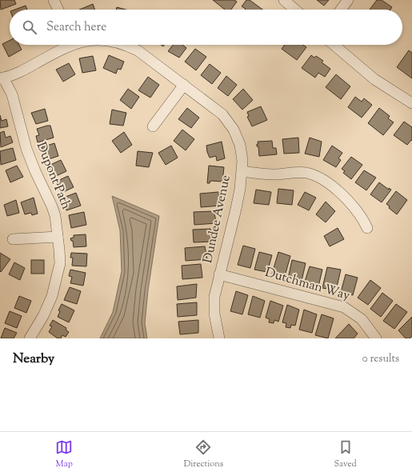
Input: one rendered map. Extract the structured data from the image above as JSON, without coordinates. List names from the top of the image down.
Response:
{
  "streets": {
    "street": ["Dupont Path", "Dundee Avenue", "Dutchman Way"]
  },
  "crossings": [
    ["Dupont Path", "Dundee Avenue"],
    ["Dundee Avenue", "Dutchman Way"]
  ],
  "page": {
    "search": "Search here",
    "heading": ["Nearby", "0 results"],
    "nav": ["Map", "Directions", "Saved"]
  }
}
